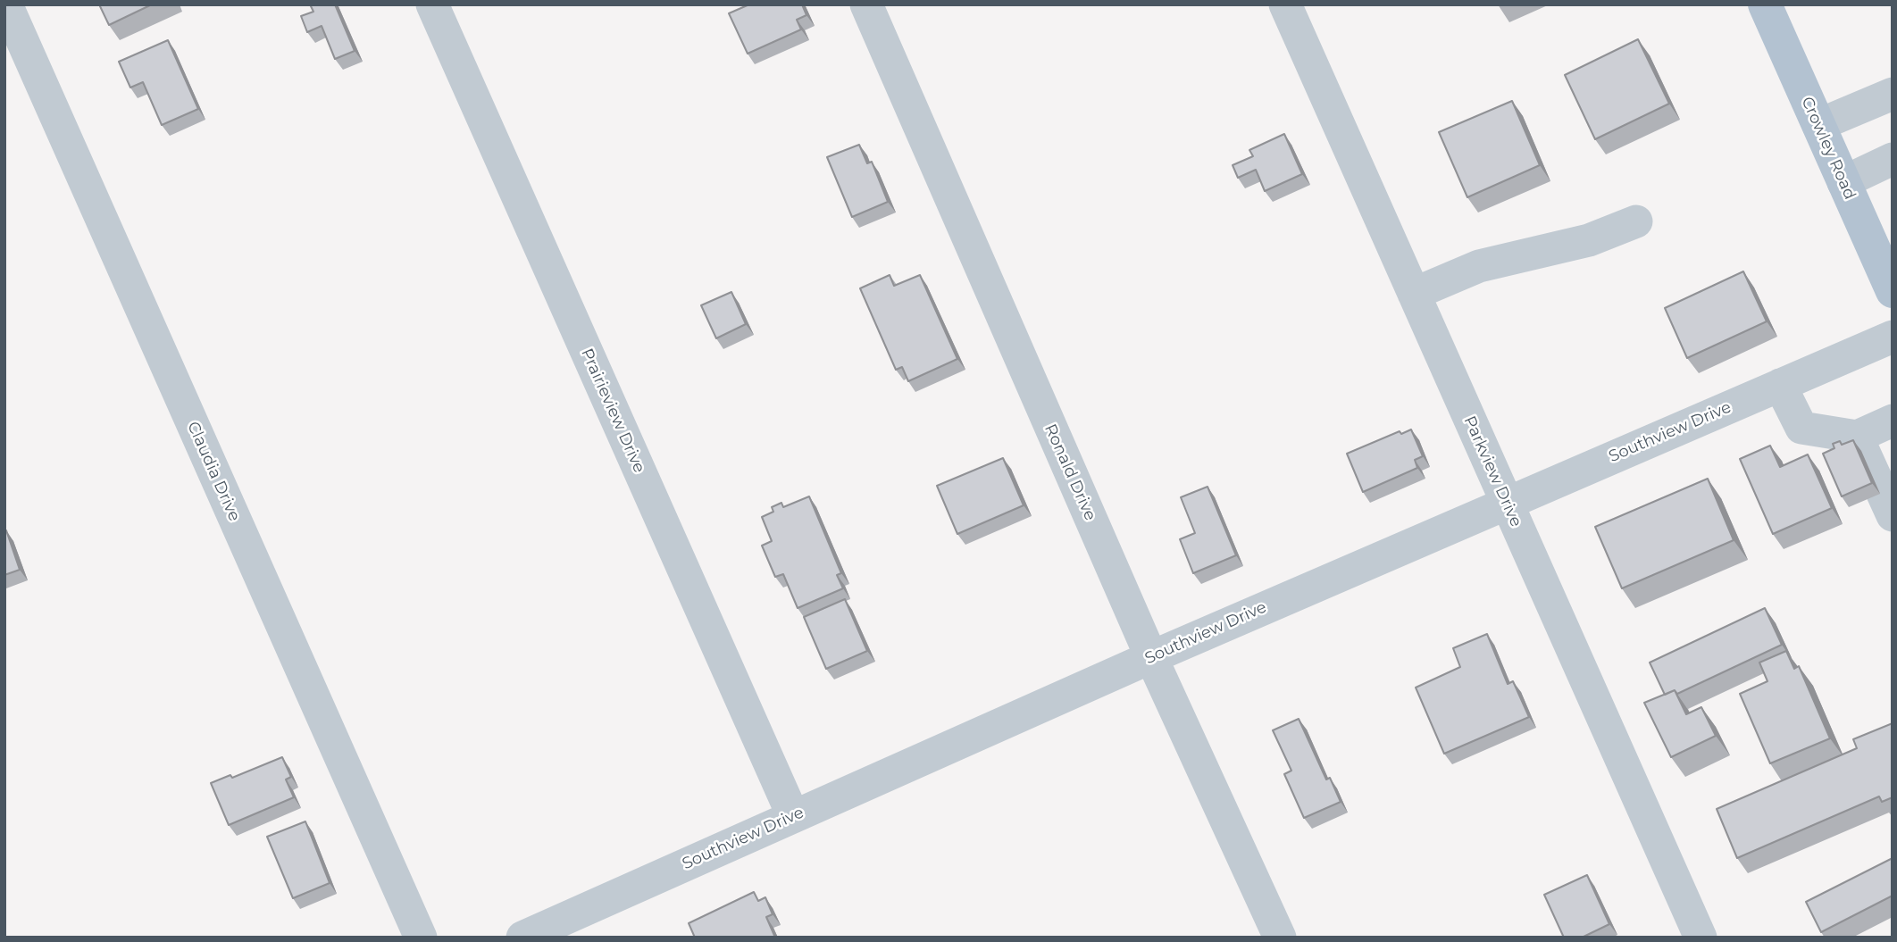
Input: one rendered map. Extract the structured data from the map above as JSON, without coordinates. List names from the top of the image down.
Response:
{
  "streets": {
    "main road": ["Crowley Road"],
    "street": [
      "Prairieview Drive",
      "Southview Drive",
      "Claudia Drive",
      "Parkview Drive",
      "Ronald Drive"
    ]
  },
  "crossings": [
    ["Prairieview Drive", "Southview Drive"],
    ["Southview Drive", "Parkview Drive"],
    ["Southview Drive", "Ronald Drive"]
  ]
}
